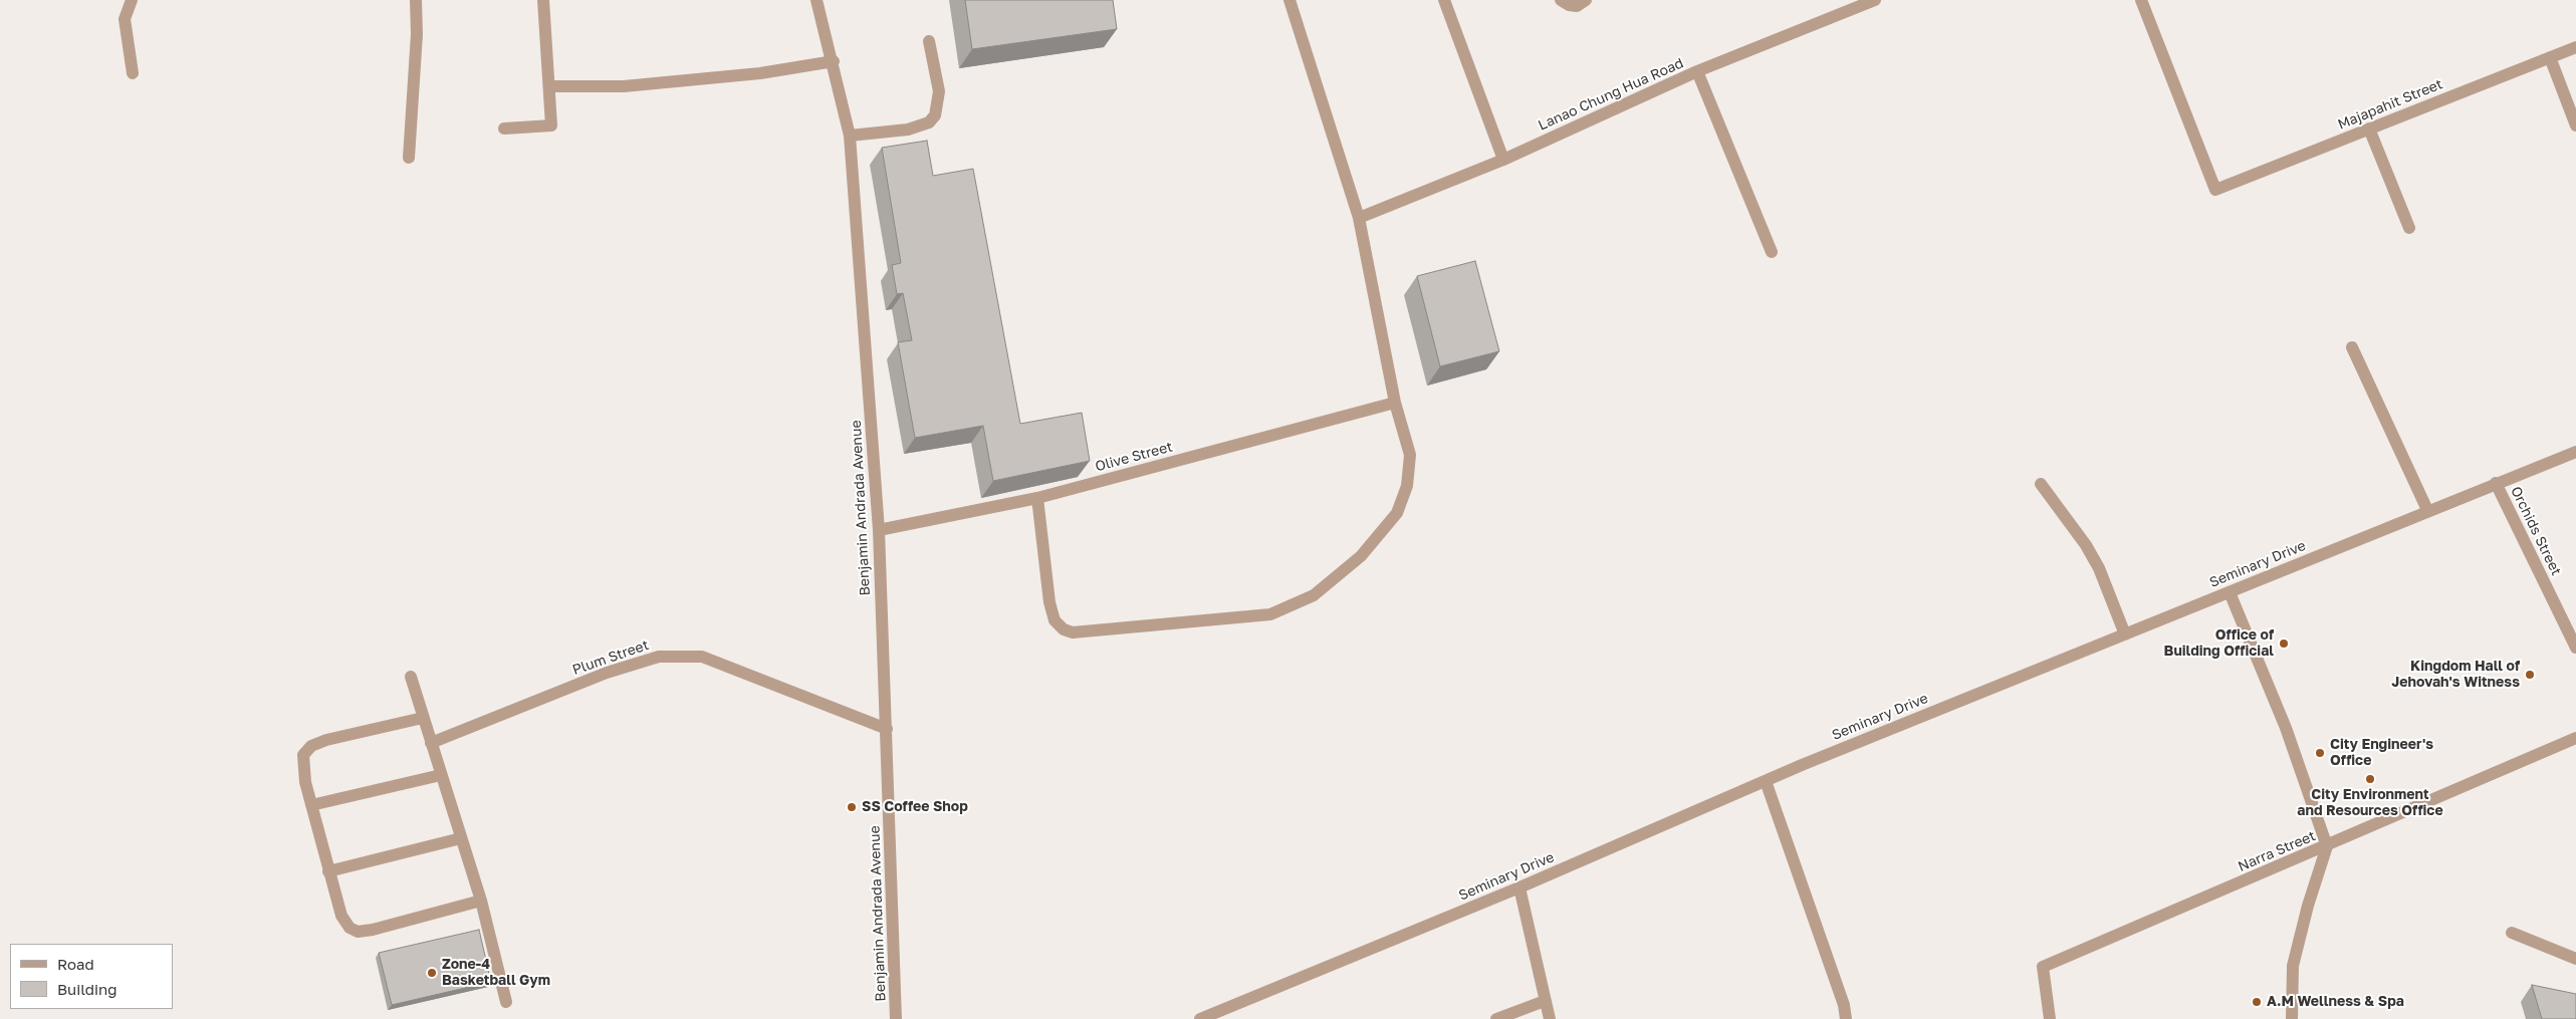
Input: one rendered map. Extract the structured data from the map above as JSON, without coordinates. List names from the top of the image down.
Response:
{
  "streets": {
    "street": [
      "Lanao Chung Hua Road",
      "Majapahit Street",
      "Olive Street",
      "Benjamin Andrada Avenue",
      "Orchids Street",
      "Seminary Drive",
      "Plum Street",
      "Narra Street"
    ]
  },
  "crossings": [
    ["Olive Street", "Benjamin Andrada Avenue"],
    ["Benjamin Andrada Avenue", "Plum Street"],
    ["Orchids Street", "Seminary Drive"]
  ],
  "places": [
    "Office of Building Official",
    "Kingdom Hall of Jehovah's Witness",
    "City Engineer's Office",
    "City Environment and Resources Office",
    "SS Coffee Shop",
    "Zone-4 Basketball Gym",
    "A.M Wellness & Spa"
  ],
  "legend": ["Road", "Building"]
}
